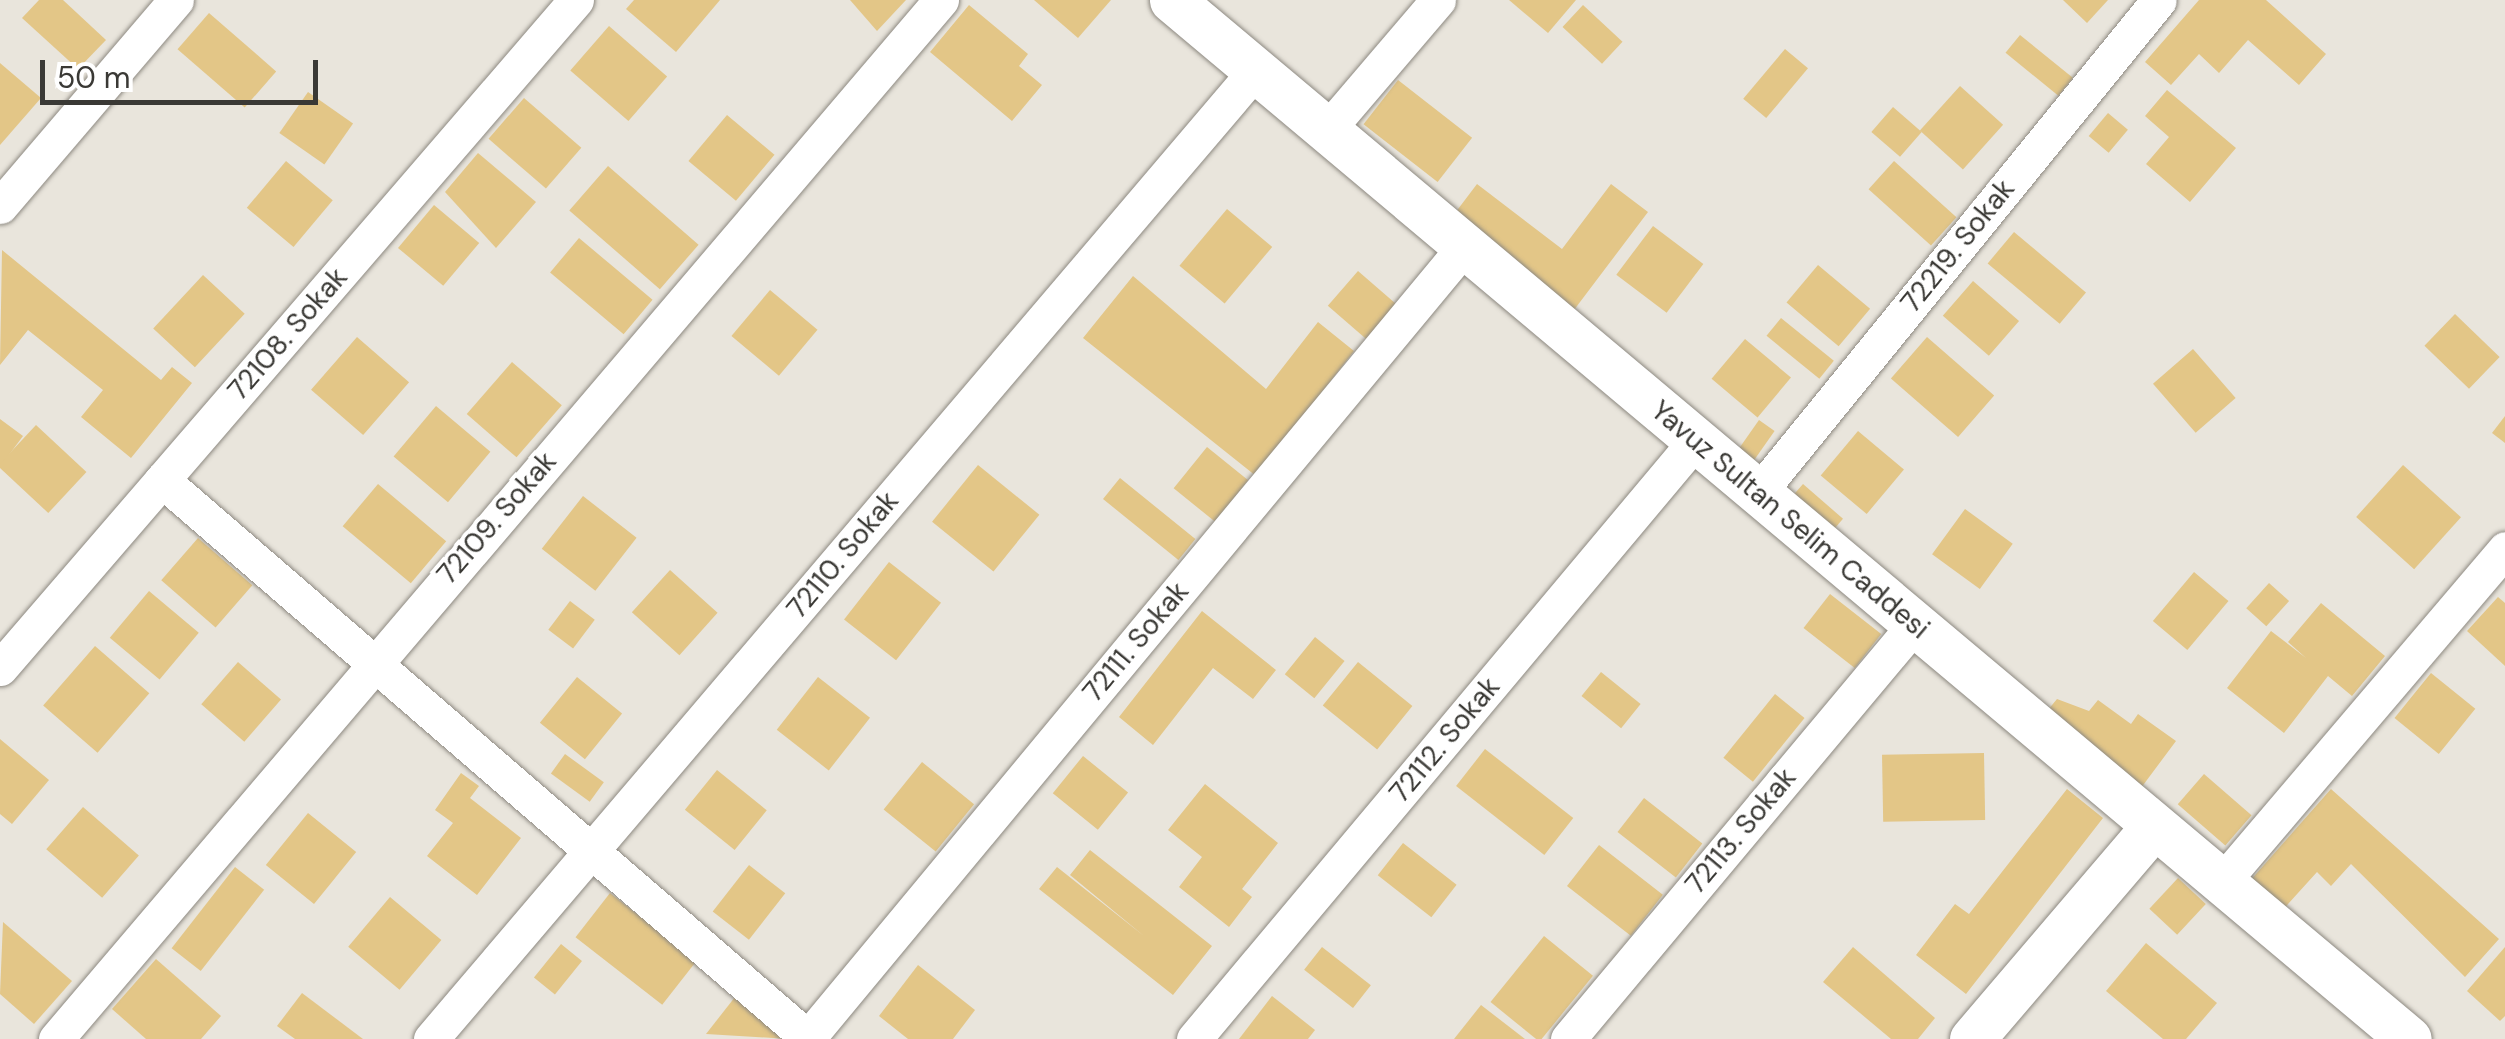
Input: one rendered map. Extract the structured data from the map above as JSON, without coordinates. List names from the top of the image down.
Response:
{
  "streets": {
    "street": [
      "72219. Sokak",
      "72108. Sokak",
      "72109. Sokak",
      "Yavuz Sultan Selim Caddesi",
      "72110. Sokak",
      "72111. Sokak",
      "72112. Sokak",
      "72113. Sokak"
    ]
  },
  "crossings": [
    ["72219. Sokak", "Yavuz Sultan Selim Caddesi"],
    ["Yavuz Sultan Selim Caddesi", "72110. Sokak"],
    ["Yavuz Sultan Selim Caddesi", "72111. Sokak"],
    ["Yavuz Sultan Selim Caddesi", "72112. Sokak"],
    ["Yavuz Sultan Selim Caddesi", "72113. Sokak"]
  ],
  "scale_bar": "50 m"
}
